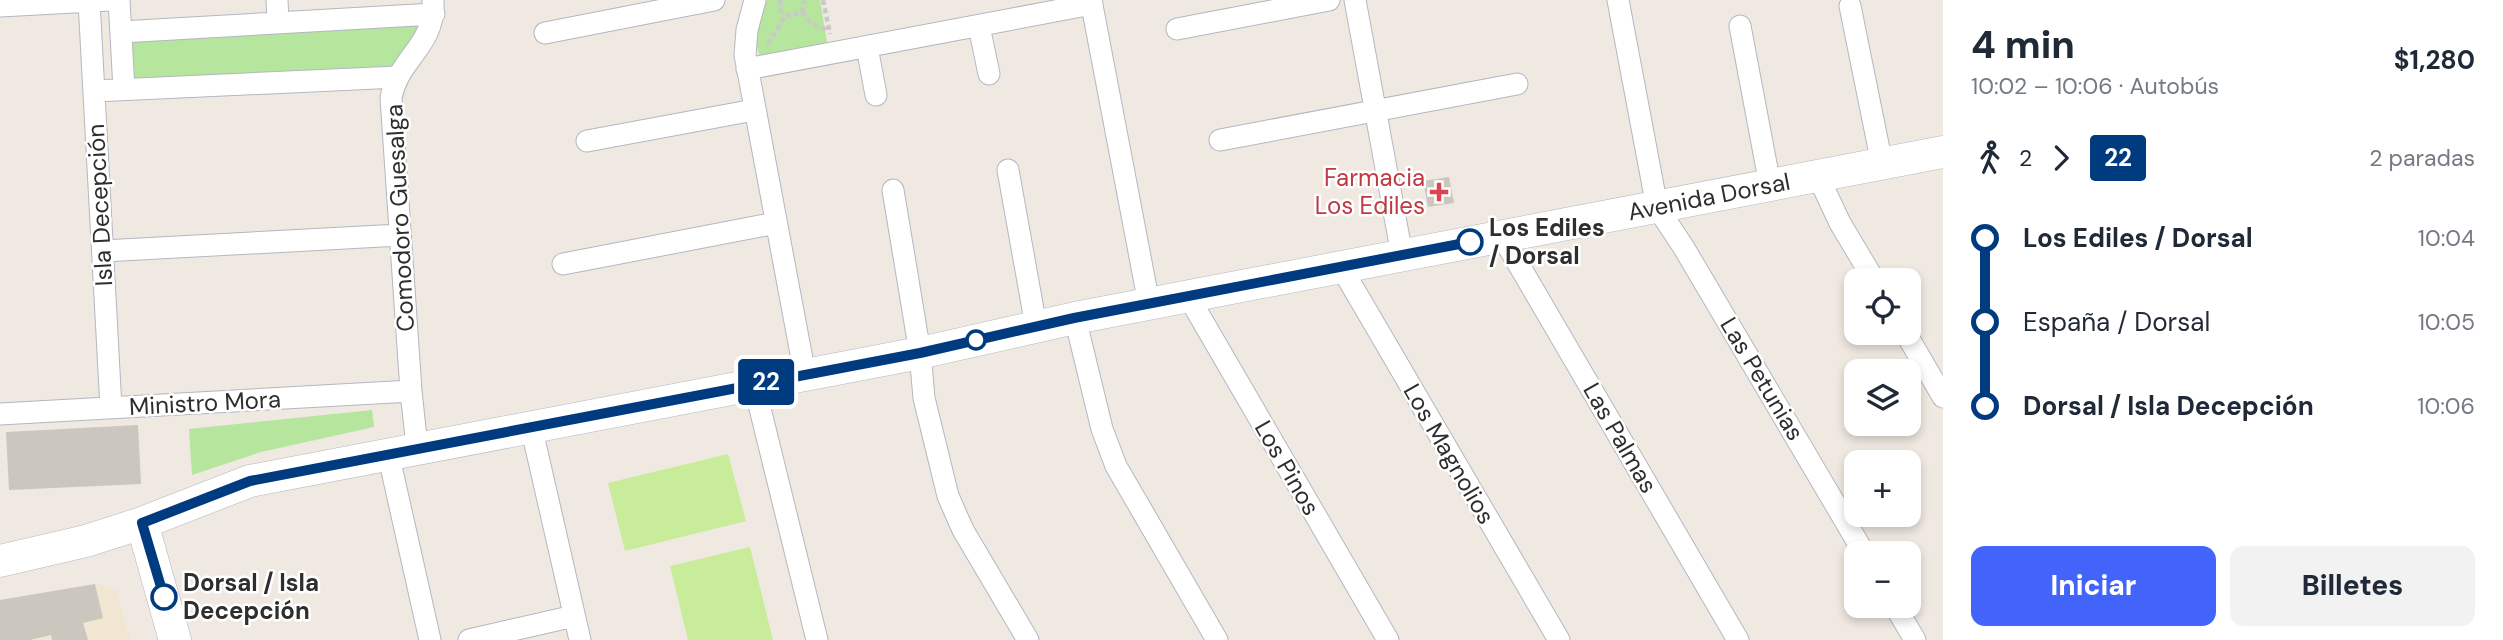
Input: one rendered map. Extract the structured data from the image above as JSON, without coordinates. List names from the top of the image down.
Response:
{
  "streets": {
    "street": [
      "Avenida Dorsal",
      "Isla Decepción",
      "Comodoro Guesalga",
      "Las Petunias",
      "Ministro Mora",
      "Las Palmas",
      "Los Magnolios",
      "Los Pinos"
    ]
  },
  "crossings": [
    ["Avenida Dorsal", "Comodoro Guesalga"],
    ["Avenida Dorsal", "Las Petunias"],
    ["Avenida Dorsal", "Las Palmas"],
    ["Avenida Dorsal", "Los Magnolios"],
    ["Avenida Dorsal", "Los Pinos"],
    ["Isla Decepción", "Ministro Mora"],
    ["Comodoro Guesalga", "Ministro Mora"]
  ],
  "places": {
    "health": ["Farmacia Los Ediles"],
    "other": ["Los Ediles / Dorsal", "Dorsal / Isla Decepción"]
  },
  "lines": ["bus line 22"],
  "page": {
    "on_map": "22",
    "heading": ["4 min", "10:02 – 10:06 · Autobús", "$1,280"],
    "legs": ["2", "22", "2 paradas"],
    "list": [
      {
        "name": "Los Ediles / Dorsal",
        "value": "10:04"
      },
      {
        "name": "España / Dorsal",
        "value": "10:05"
      },
      {
        "name": "Dorsal / Isla Decepción",
        "value": "10:06"
      }
    ],
    "map_buttons": ["+", "−"],
    "buttons": ["Iniciar", "Billetes"]
  }
}
